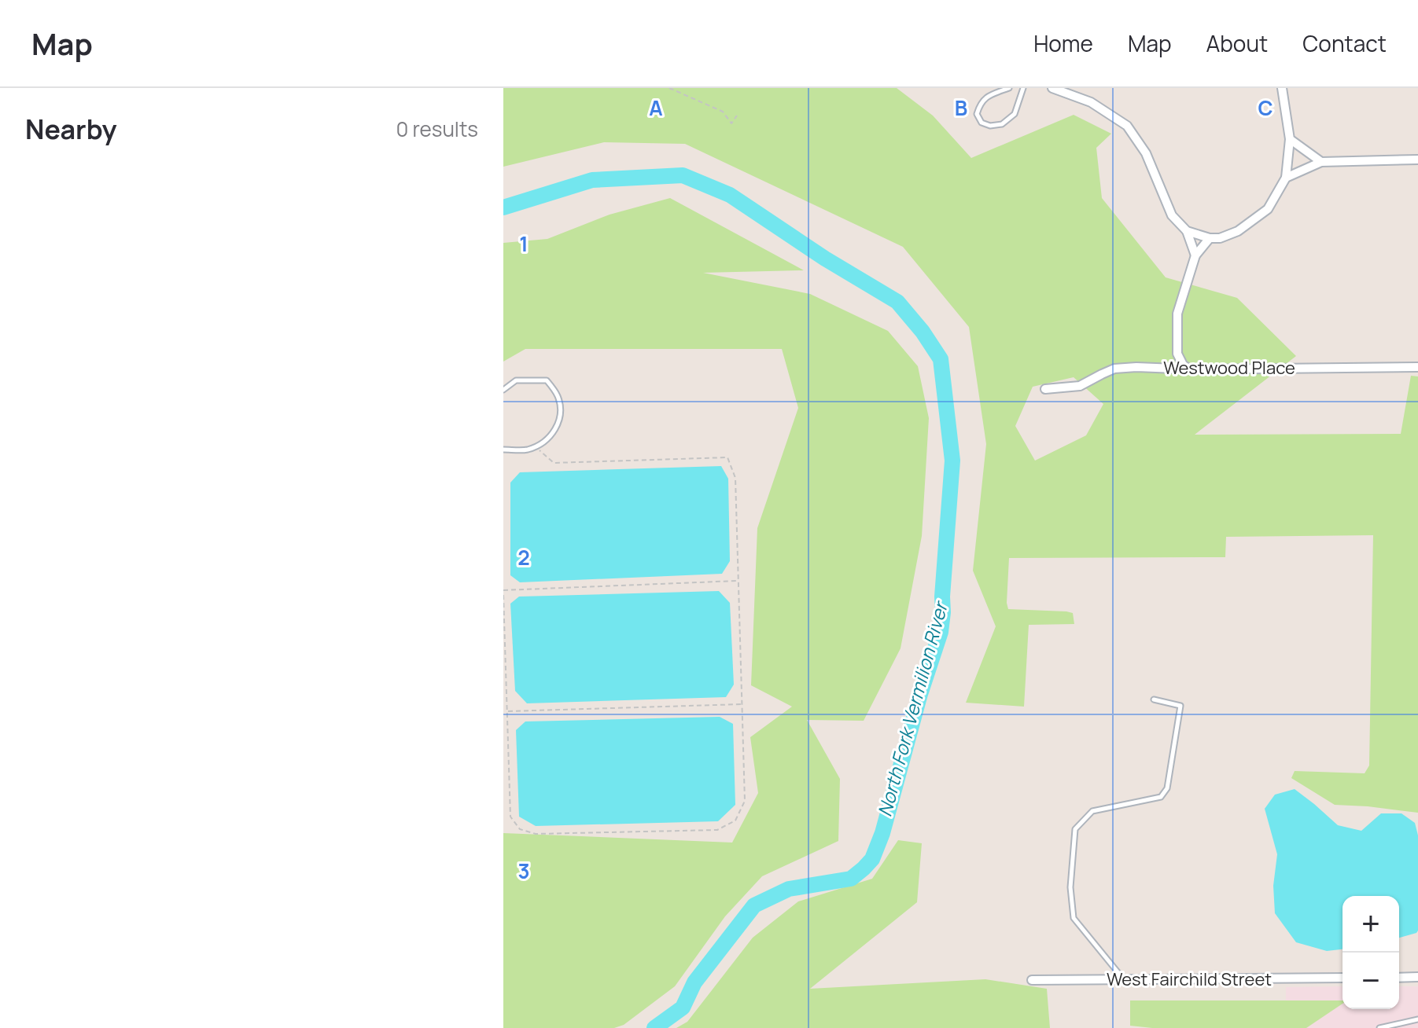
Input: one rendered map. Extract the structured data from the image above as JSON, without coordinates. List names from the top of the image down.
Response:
{
  "streets": {
    "street": ["Westwood Place", "West Fairchild Street"]
  },
  "water": ["North Fork Vermilion River"],
  "page": {
    "header": "Map",
    "nav": [
      "Home",
      "Map",
      "About",
      "Contact"
    ],
    "heading": ["Nearby", "0 results"],
    "map_buttons": ["+", "−"]
  },
  "grid": {
    "columns": ["A", "B", "C"],
    "rows": ["1", "2", "3"]
  }
}
